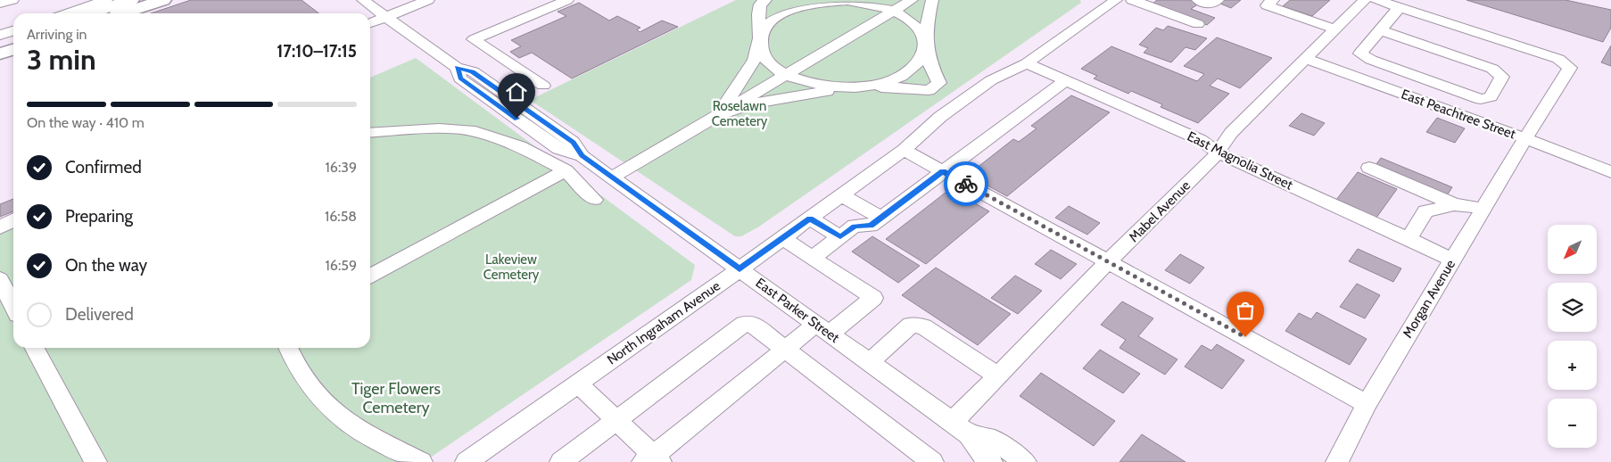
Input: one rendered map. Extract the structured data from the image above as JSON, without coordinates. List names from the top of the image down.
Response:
{
  "streets": {
    "street": [
      "East Peachtree Street",
      "East Magnolia Street",
      "Mabel Avenue",
      "Morgan Avenue",
      "East Parker Street",
      "North Ingraham Avenue"
    ]
  },
  "crossings": [
    ["East Peachtree Street", "Mabel Avenue"],
    ["East Peachtree Street", "Morgan Avenue"],
    ["East Magnolia Street", "Mabel Avenue"],
    ["East Magnolia Street", "Morgan Avenue"],
    ["East Magnolia Street", "North Ingraham Avenue"],
    ["Mabel Avenue", "East Parker Street"],
    ["East Parker Street", "North Ingraham Avenue"]
  ],
  "parks": ["Roselawn Cemetery", "Lakeview Cemetery", "Tiger Flowers Cemetery"],
  "north": "bottom left",
  "page": {
    "heading": ["3 min", "Arriving in", "17:10–17:15"],
    "bar": "On the way · 410 m",
    "list": [
      ["Confirmed", "16:39"],
      ["Preparing", "16:58"],
      ["On the way", "16:59"],
      "Delivered"
    ],
    "map_buttons": ["+", "−"]
  }
}
